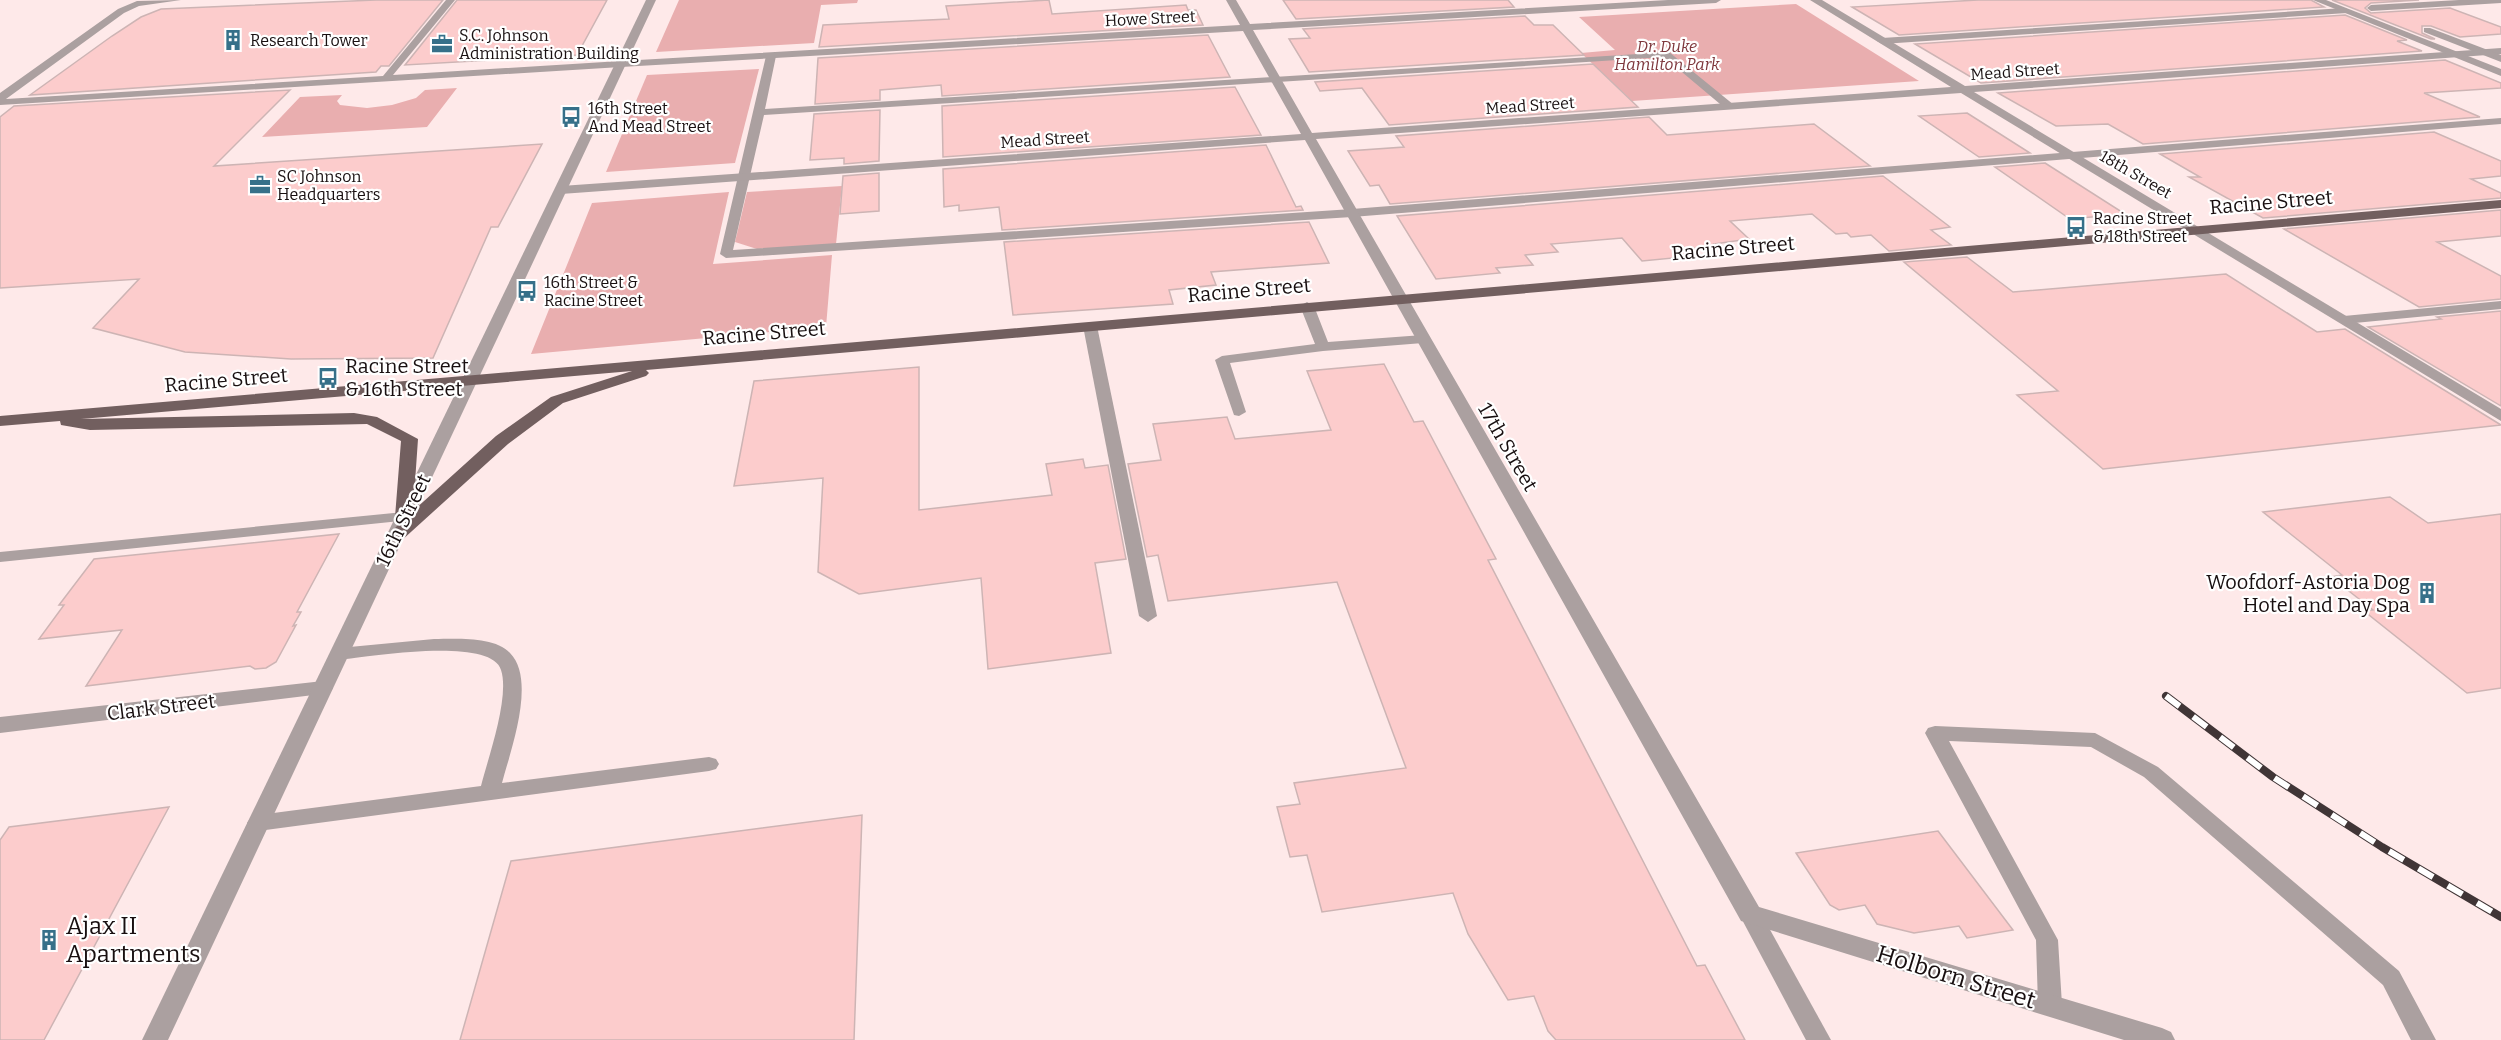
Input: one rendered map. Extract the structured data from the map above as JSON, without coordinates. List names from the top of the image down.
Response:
{
  "streets": {
    "main road": ["Racine Street"],
    "street": [
      "Howe Street",
      "Mead Street",
      "18th Street",
      "17th Street",
      "16th Street",
      "Clark Street",
      "Holborn Street"
    ]
  },
  "crossings": [
    ["Howe Street", "17th Street"],
    ["Howe Street", "16th Street"],
    ["Mead Street", "18th Street"],
    ["Mead Street", "17th Street"],
    ["Mead Street", "16th Street"],
    ["18th Street", "Racine Street"],
    ["Racine Street", "17th Street"],
    ["Racine Street", "16th Street"],
    ["17th Street", "Holborn Street"],
    ["16th Street", "Clark Street"]
  ],
  "parks": ["Dr. Duke Hamilton Park"],
  "places": {
    "building": ["Research Tower", "Woofdorf-Astoria Dog Hotel and Day Spa", "Ajax II Apartments"],
    "office": ["S.C. Johnson Administration Building", "SC Johnson Headquarters"],
    "bus stop": [
      "16th Street And Mead Street",
      "Racine Street & 18th Street",
      "16th Street & Racine Street",
      "Racine Street & 16th Street"
    ]
  }
}
